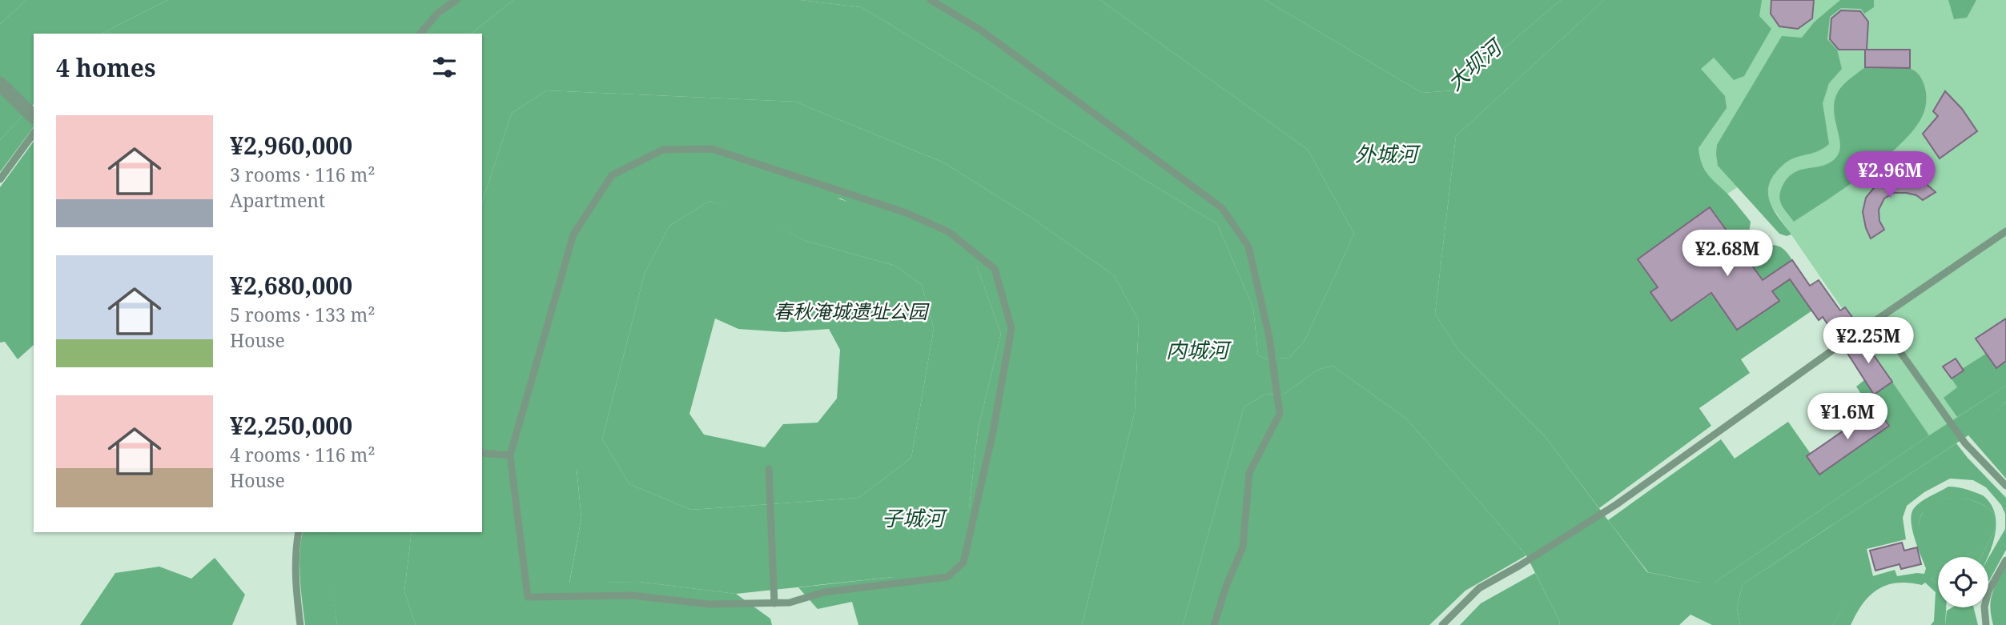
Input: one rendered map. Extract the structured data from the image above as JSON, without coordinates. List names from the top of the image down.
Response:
{
  "water": [
    "大坝河",
    "外城河",
    "内城河",
    "子城河"
  ],
  "parks": ["春秋淹城遗址公园"],
  "page": {
    "heading": "4 homes",
    "list": [
      {
        "name": "¥2,960,000",
        "note": "3 rooms · 116 m² · Apartment"
      },
      {
        "name": "¥2,680,000",
        "note": "5 rooms · 133 m² · House"
      },
      {
        "name": "¥2,250,000",
        "note": "4 rooms · 116 m² · House"
      }
    ],
    "price": [
      "¥2.96M",
      "¥2.68M",
      "¥2.25M",
      "¥1.6M"
    ]
  }
}
